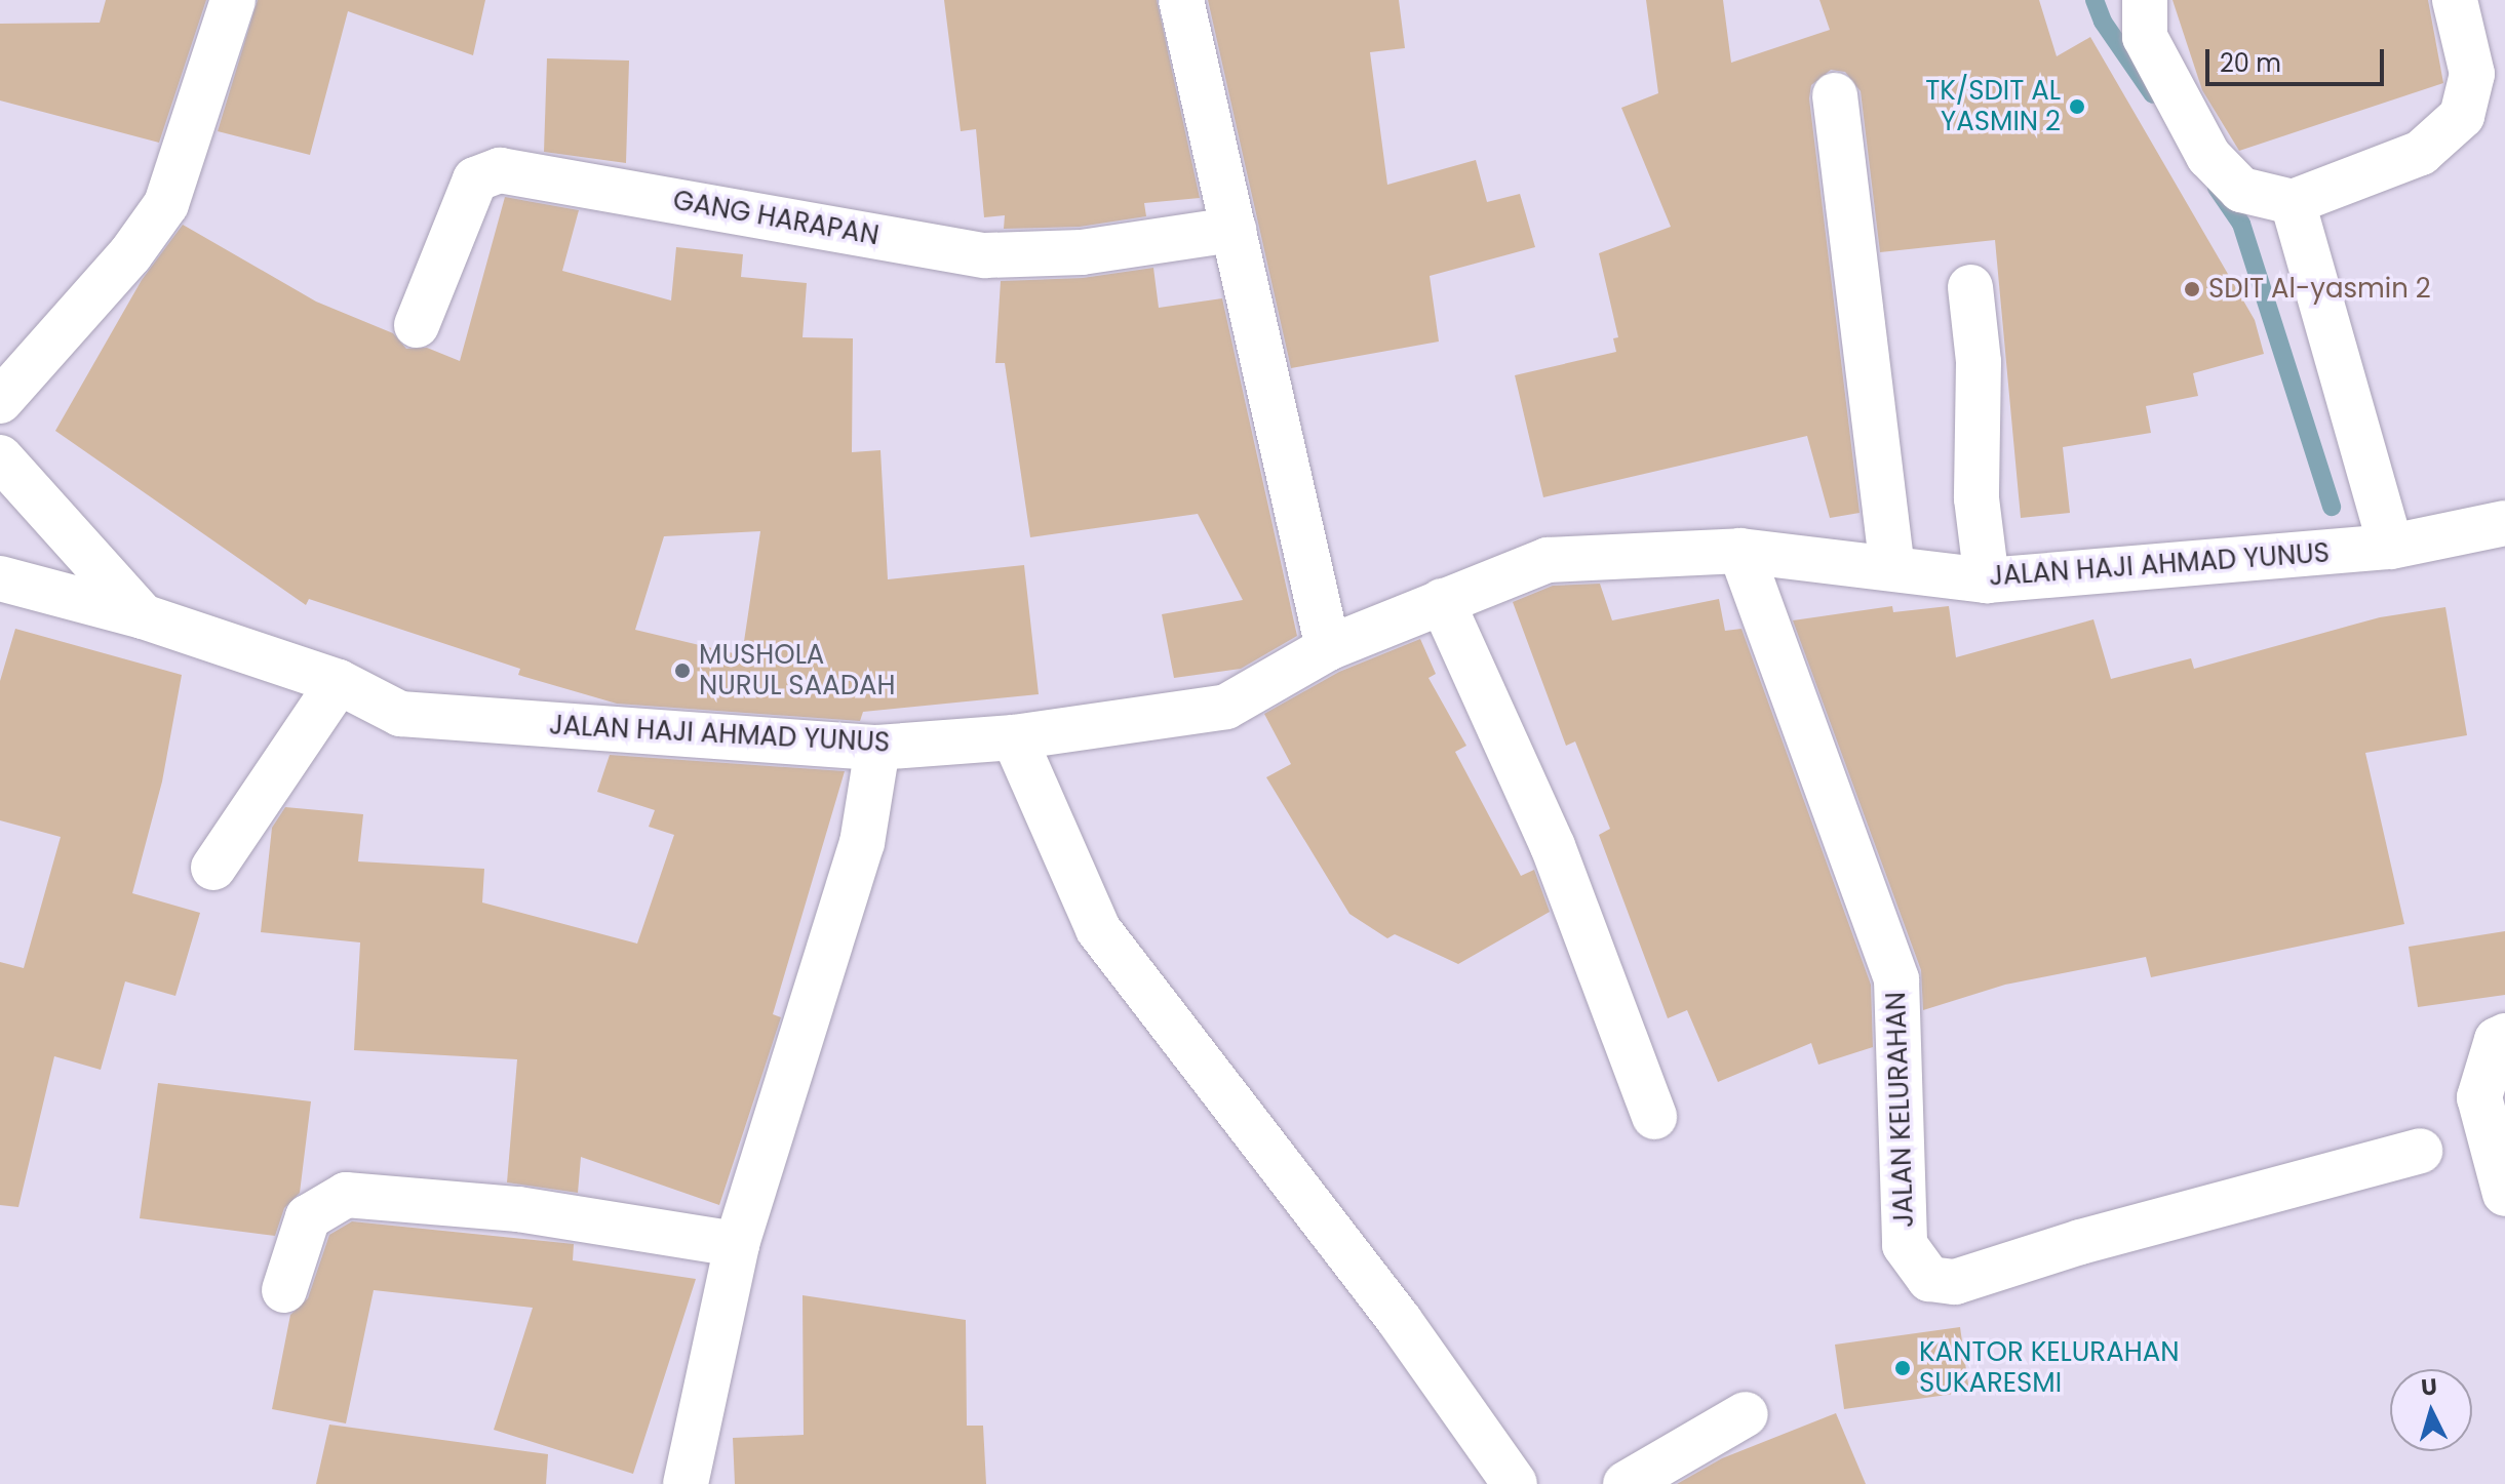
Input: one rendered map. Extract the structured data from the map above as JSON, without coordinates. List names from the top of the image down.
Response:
{
  "streets": {
    "street": ["GANG HARAPAN", "JALAN HAJI AHMAD YUNUS", "JALAN KELURAHAN"]
  },
  "crossings": [
    ["JALAN HAJI AHMAD YUNUS", "JALAN KELURAHAN"]
  ],
  "places": [
    "TK/SDIT AL YASMIN 2",
    "SDIT Al-yasmin 2",
    "MUSHOLA NURUL SAADAH",
    "KANTOR KELURAHAN SUKARESMI"
  ],
  "scale_bar": "20 m",
  "north": "top"
}
